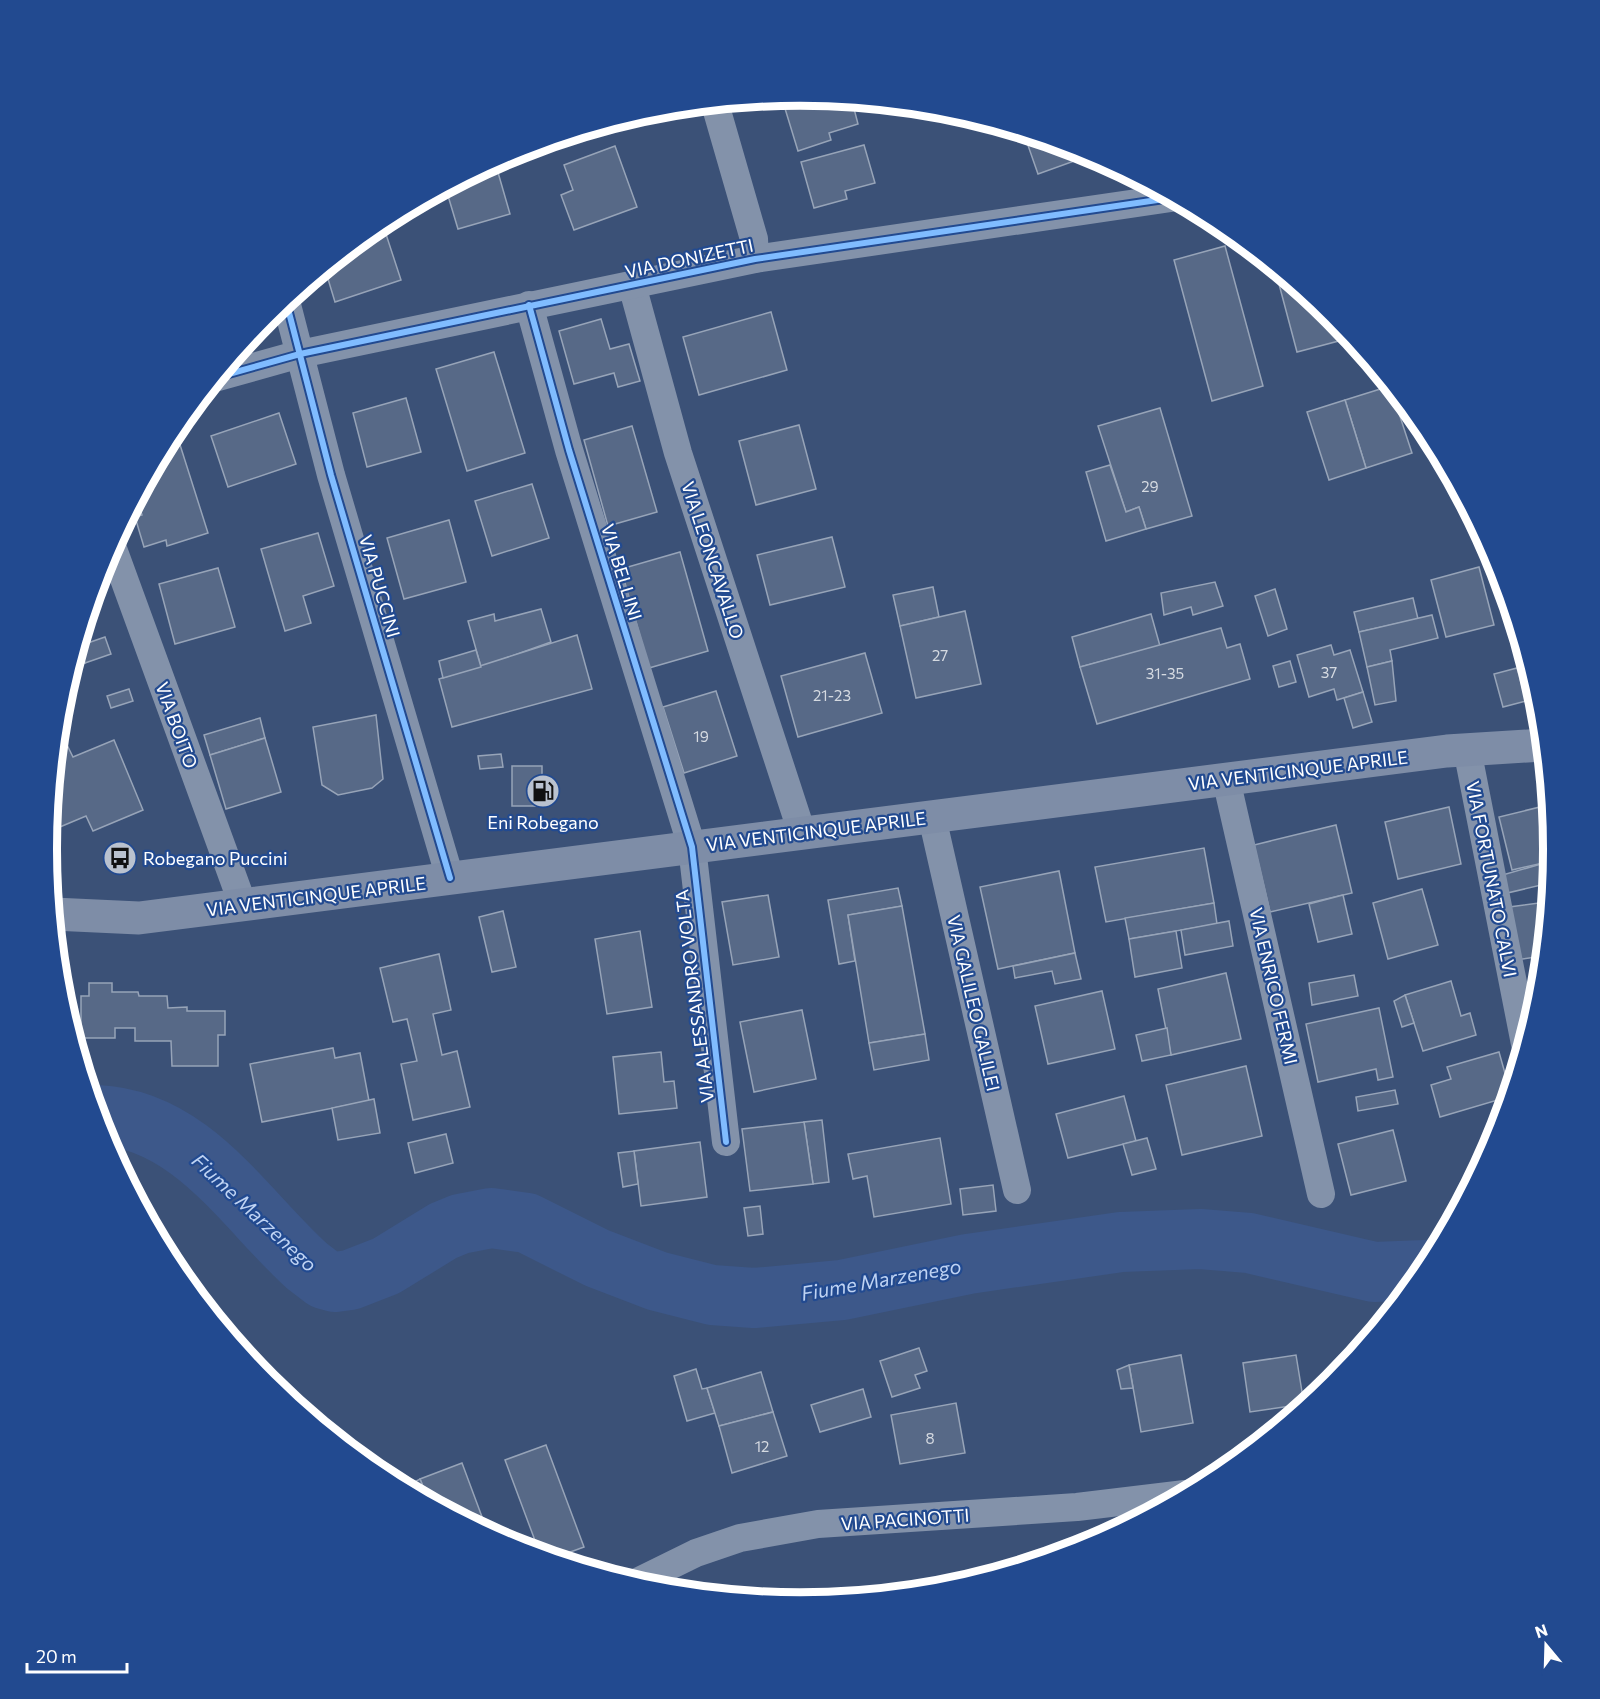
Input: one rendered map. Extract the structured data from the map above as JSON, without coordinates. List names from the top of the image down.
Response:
{
  "streets": {
    "main road": ["VIA VENTICINQUE APRILE"],
    "street": [
      "VIA DONIZETTI",
      "VIA LEONCAVALLO",
      "VIA BELLINI",
      "VIA PUCCINI",
      "VIA BOITO",
      "VIA FORTUNATO CALVI",
      "VIA ENRICO FERMI",
      "VIA ALESSANDRO VOLTA",
      "VIA GALILEO GALILEI",
      "VIA PACINOTTI"
    ]
  },
  "crossings": [
    ["VIA DONIZETTI", "VIA LEONCAVALLO"],
    ["VIA DONIZETTI", "VIA BELLINI"],
    ["VIA DONIZETTI", "VIA PUCCINI"],
    ["VIA LEONCAVALLO", "VIA VENTICINQUE APRILE"],
    ["VIA BELLINI", "VIA VENTICINQUE APRILE"],
    ["VIA BELLINI", "VIA ALESSANDRO VOLTA"],
    ["VIA PUCCINI", "VIA VENTICINQUE APRILE"],
    ["VIA BOITO", "VIA VENTICINQUE APRILE"],
    ["VIA VENTICINQUE APRILE", "VIA FORTUNATO CALVI"],
    ["VIA VENTICINQUE APRILE", "VIA ENRICO FERMI"],
    ["VIA VENTICINQUE APRILE", "VIA ALESSANDRO VOLTA"],
    ["VIA VENTICINQUE APRILE", "VIA GALILEO GALILEI"]
  ],
  "water": ["Fiume Marzenego"],
  "places": {
    "fuel station": ["Eni Robegano"],
    "bus stop": ["Robegano Puccini"]
  },
  "house_numbers": [
    "29",
    "27",
    "37",
    "31-35",
    "21-23",
    "19",
    "8",
    "12"
  ],
  "scale_bar": "20 m",
  "north": "top"
}
